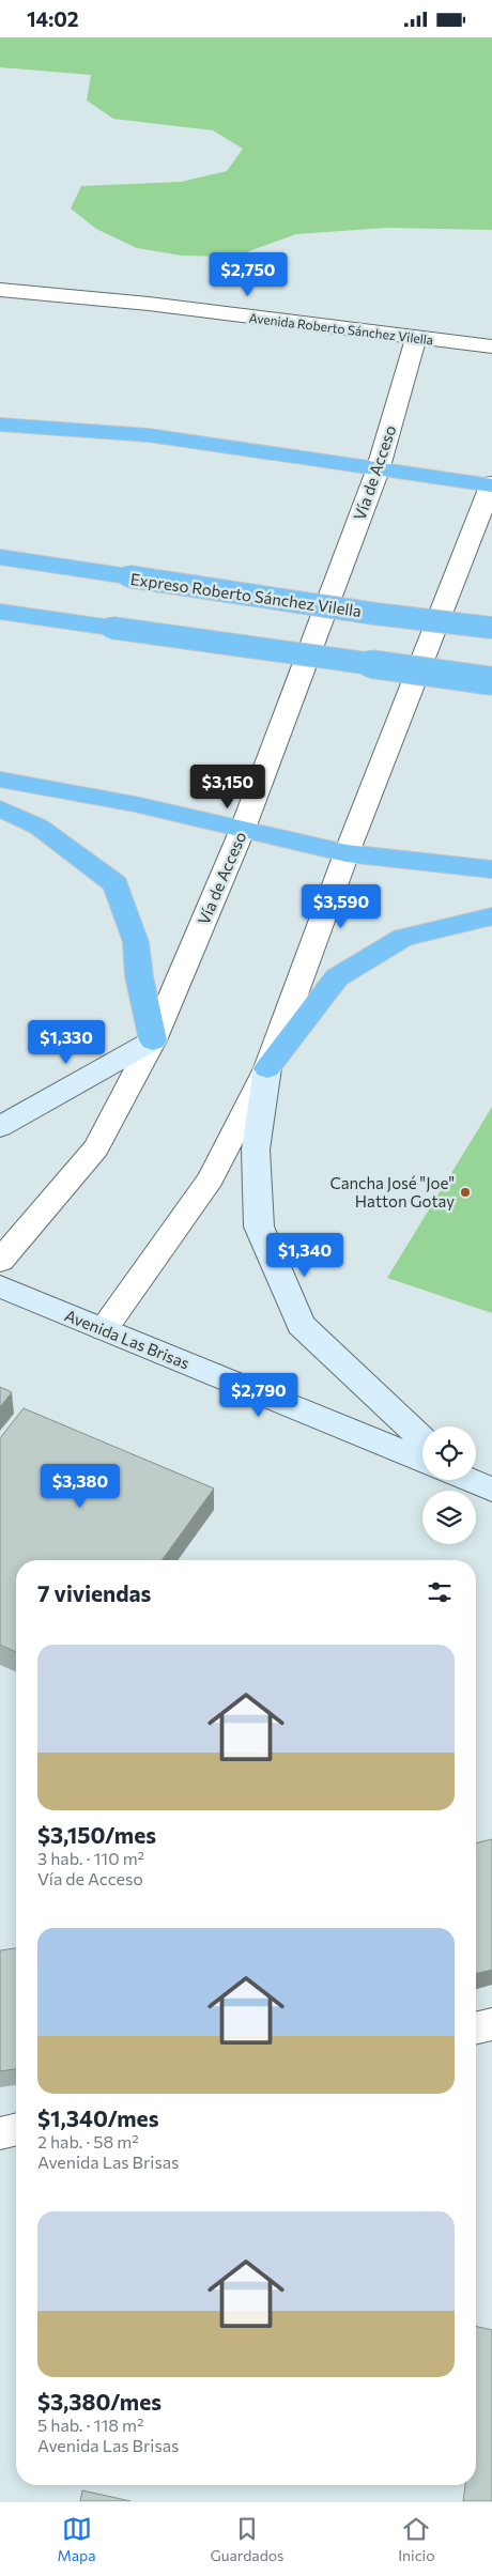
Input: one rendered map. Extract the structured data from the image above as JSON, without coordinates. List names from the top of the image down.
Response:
{
  "streets": {
    "highway": ["Expreso Roberto Sánchez Vilella"],
    "street": ["Avenida Roberto Sánchez Vilella", "Vía de Acceso", "Avenida Las Brisas"]
  },
  "crossings": [
    ["Avenida Roberto Sánchez Vilella", "Vía de Acceso"]
  ],
  "places": ["Cancha José \"Joe\" Hatton Gotay"],
  "page": {
    "status": "14:02",
    "price": [
      "$2,750",
      "$3,150",
      "$3,590",
      "$1,330",
      "$1,340",
      "$2,790",
      "$3,380"
    ],
    "heading": "7 viviendas",
    "list": [
      {
        "name": "$3,150/mes",
        "note": "3 hab. · 110 m² · Vía de Acceso"
      },
      {
        "name": "$1,340/mes",
        "note": "2 hab. · 58 m² · Avenida Las Brisas"
      },
      {
        "name": "$3,380/mes",
        "note": "5 hab. · 118 m² · Avenida Las Brisas"
      }
    ],
    "tabs": ["Mapa", "Guardados", "Inicio"]
  }
}
